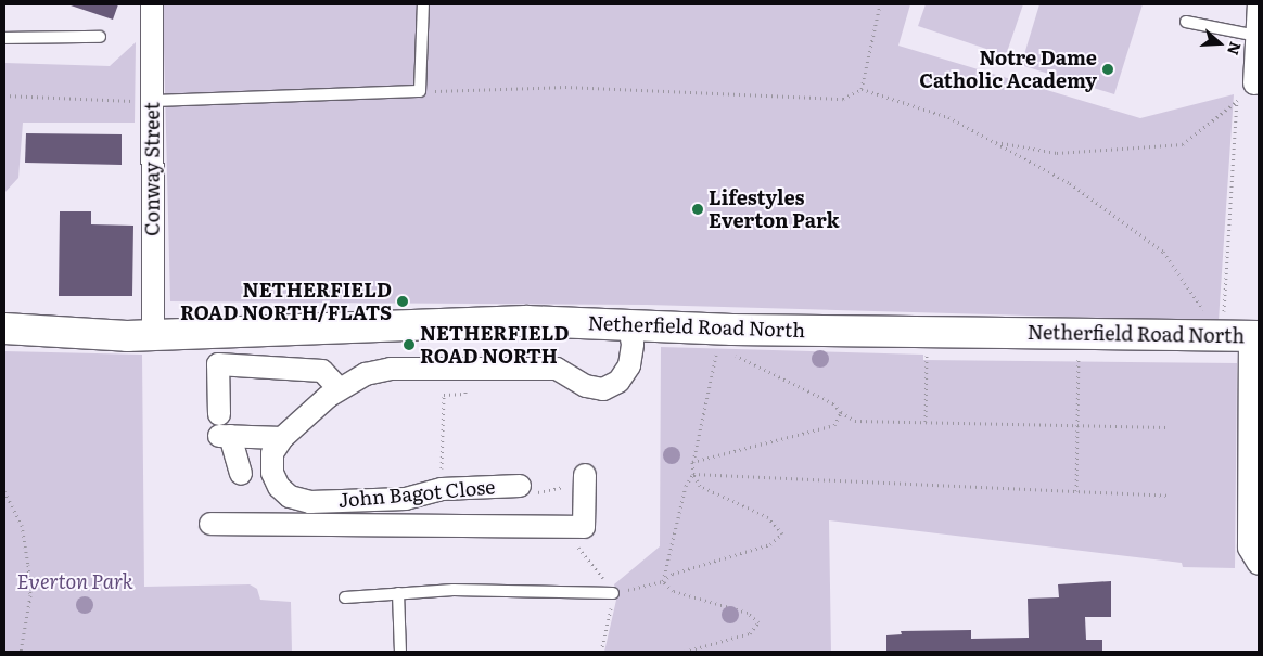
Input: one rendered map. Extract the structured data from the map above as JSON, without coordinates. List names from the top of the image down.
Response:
{
  "streets": {
    "street": ["Conway Street", "Netherfield Road North", "John Bagot Close"]
  },
  "crossings": [
    ["Conway Street", "Netherfield Road North"],
    ["Netherfield Road North", "John Bagot Close"]
  ],
  "parks": ["Everton Park"],
  "places": [
    "Notre Dame Catholic Academy",
    "Lifestyles Everton Park",
    "NETHERFIELD ROAD NORTH/FLATS",
    "NETHERFIELD ROAD NORTH"
  ],
  "north": "right"
}
